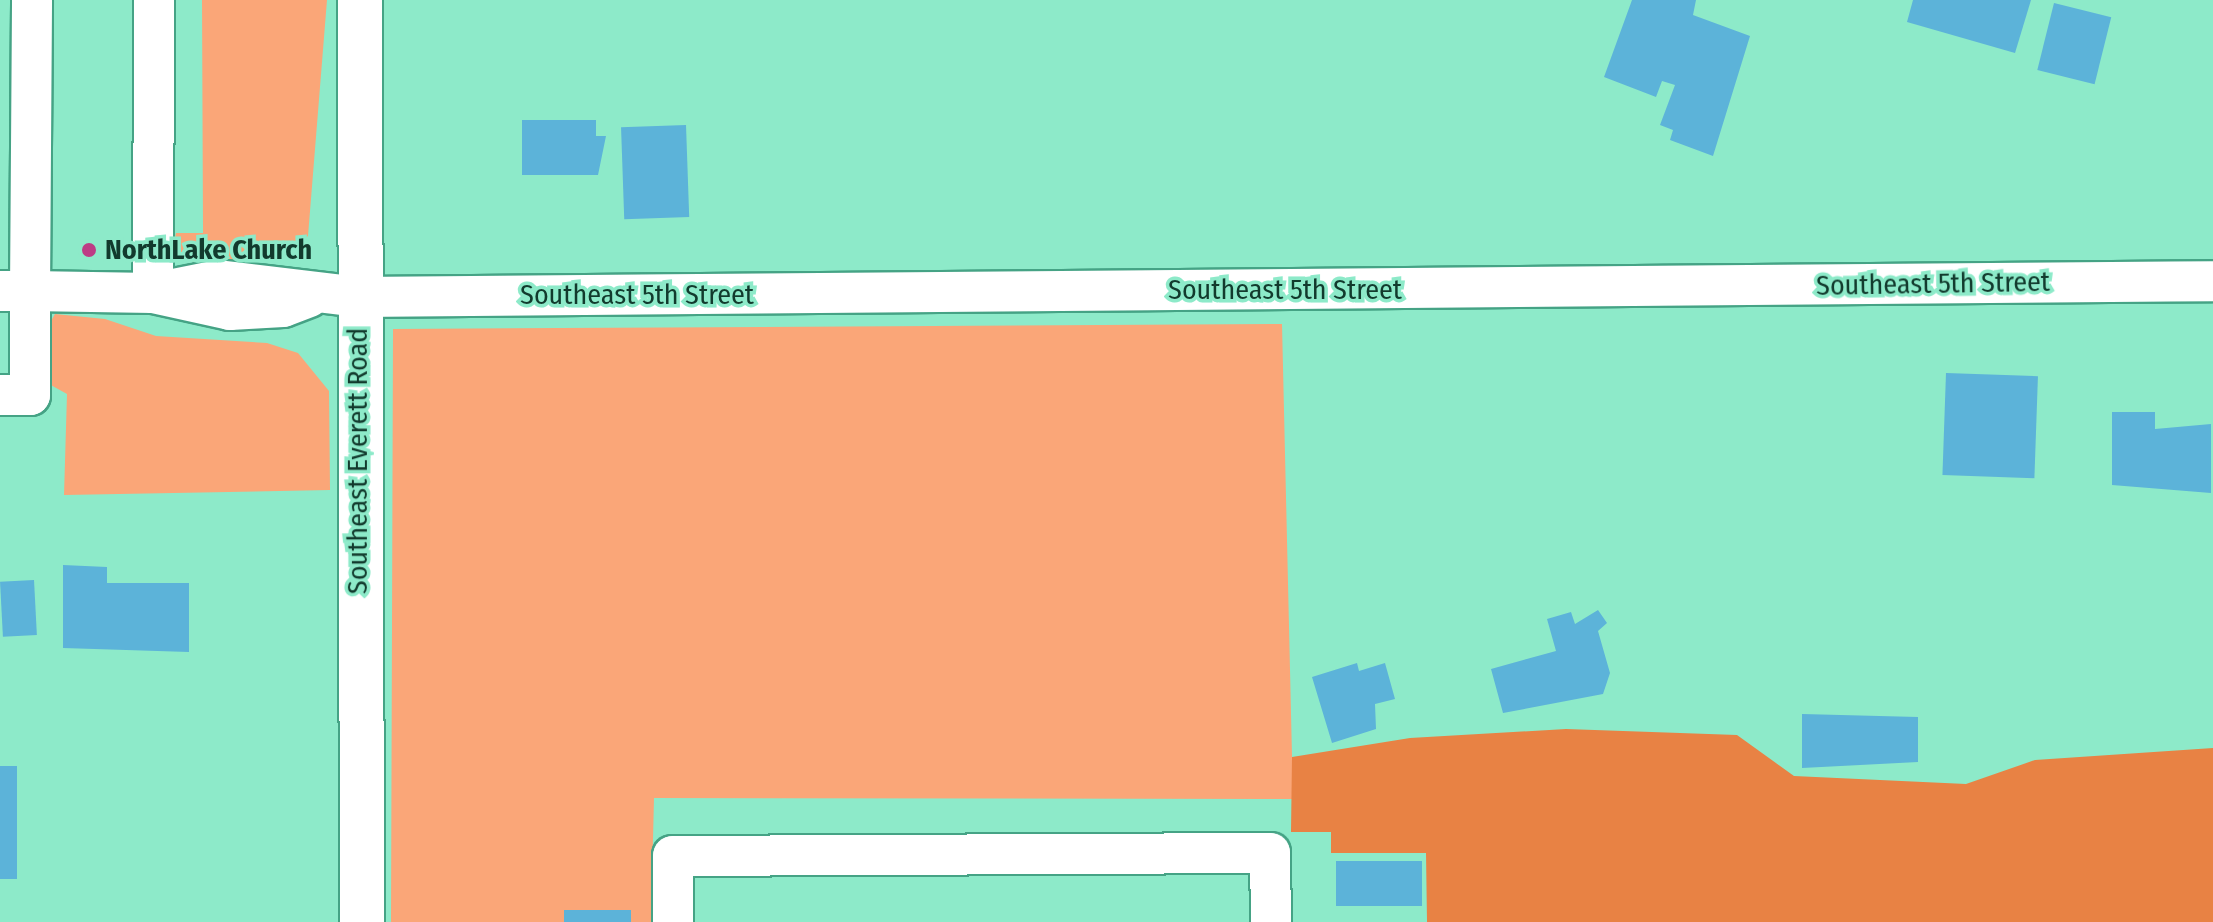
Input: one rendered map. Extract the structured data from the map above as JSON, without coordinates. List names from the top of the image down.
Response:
{
  "streets": {
    "main road": ["Southeast Everett Road"],
    "street": ["Southeast 5th Street"]
  },
  "crossings": [
    ["Southeast 5th Street", "Southeast Everett Road"]
  ],
  "places": ["NorthLake Church"]
}
